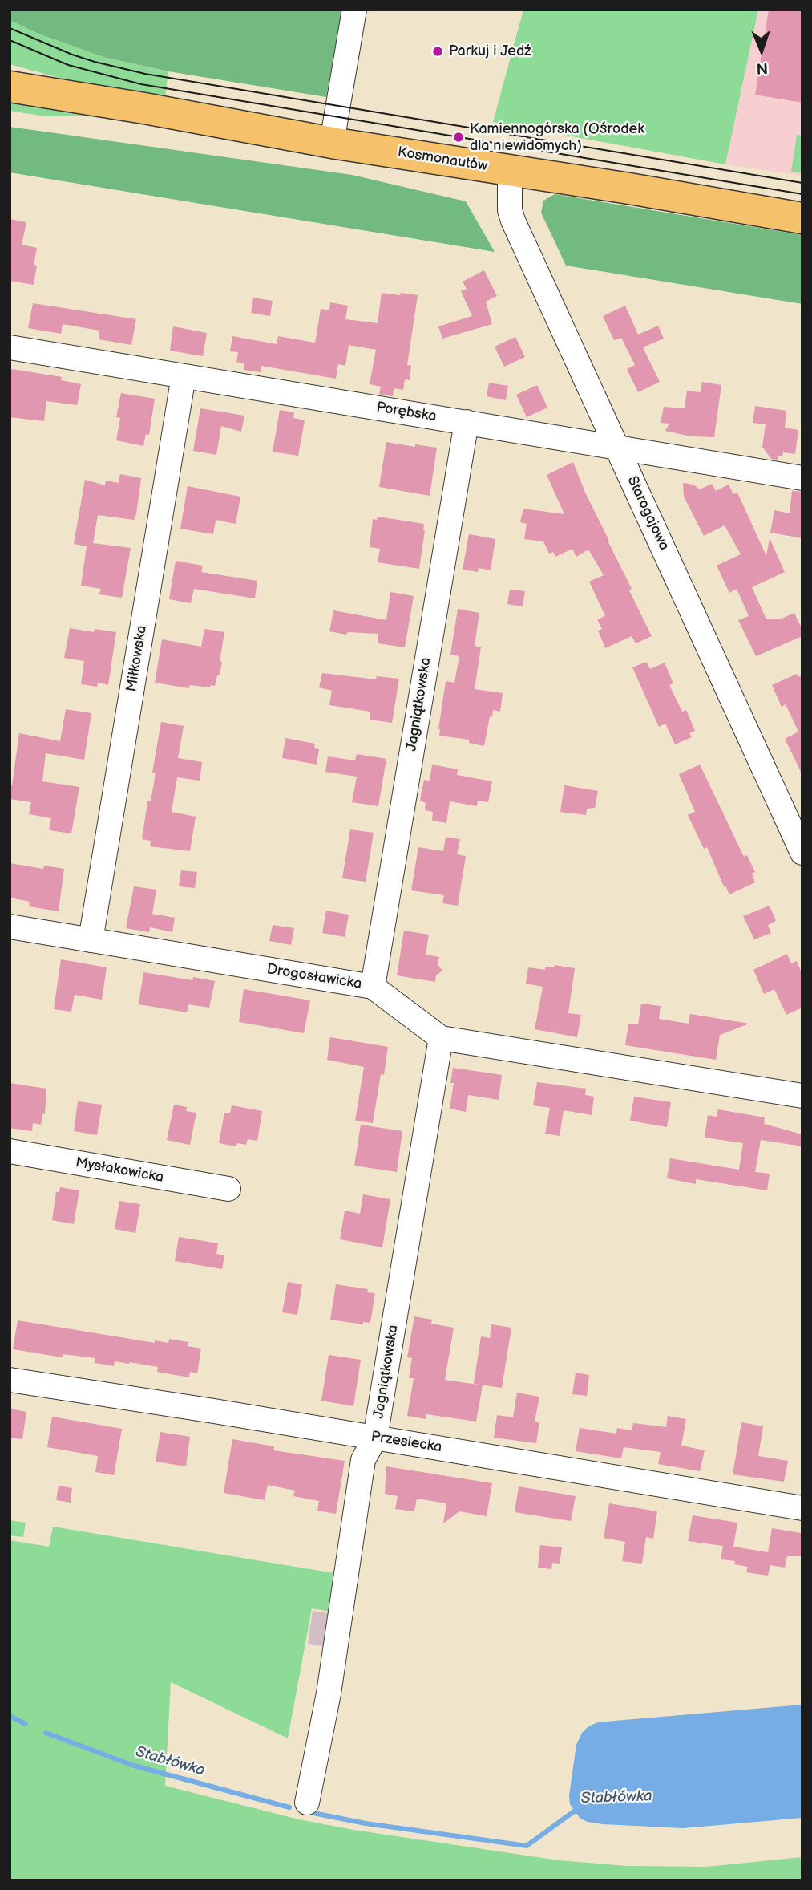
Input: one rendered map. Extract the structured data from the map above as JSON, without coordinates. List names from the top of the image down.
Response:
{
  "streets": {
    "main road": ["Kosmonautów"],
    "street": [
      "Porębska",
      "Starogajowa",
      "Miłkowska",
      "Jagniątkowska",
      "Drogosławicka",
      "Mysłakowicka",
      "Przesiecka"
    ]
  },
  "crossings": [
    ["Kosmonautów", "Starogajowa"],
    ["Porębska", "Starogajowa"],
    ["Porębska", "Miłkowska"],
    ["Porębska", "Jagniątkowska"],
    ["Miłkowska", "Drogosławicka"],
    ["Jagniątkowska", "Drogosławicka"],
    ["Jagniątkowska", "Przesiecka"]
  ],
  "water": ["Stabłówka"],
  "places": ["Parkuj i Jedź", "Kamiennogórska (Ośrodek dla niewidomych)"],
  "north": "bottom"
}
